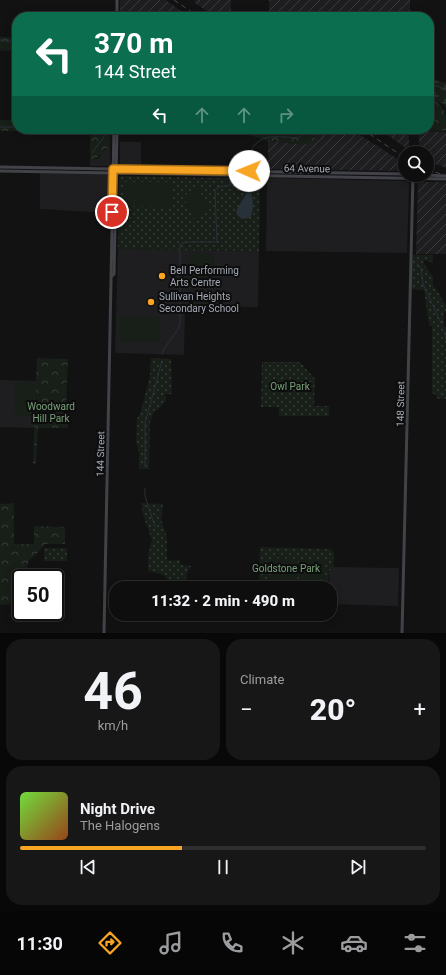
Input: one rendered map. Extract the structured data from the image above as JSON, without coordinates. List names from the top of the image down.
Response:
{
  "streets": {
    "main road": ["64 Avenue", "148 Street", "144 Street"]
  },
  "crossings": [
    ["64 Avenue", "144 Street"]
  ],
  "parks": ["Owl Park", "Woodward Hill Park", "Goldstone Park"],
  "places": ["Bell Performing Arts Centre", "Sullivan Heights Secondary School"],
  "page": {
    "turn": ["370 m", "144 Street"],
    "limit": "50",
    "trip": "11:32 · 2 min · 490 m",
    "tile": [
      ["46", "km/h"],
      "Climate"
    ],
    "heat": ["−", "20°", "+"],
    "song": ["Night Drive", "The Halogens"],
    "tabs": "11:30"
  }
}
